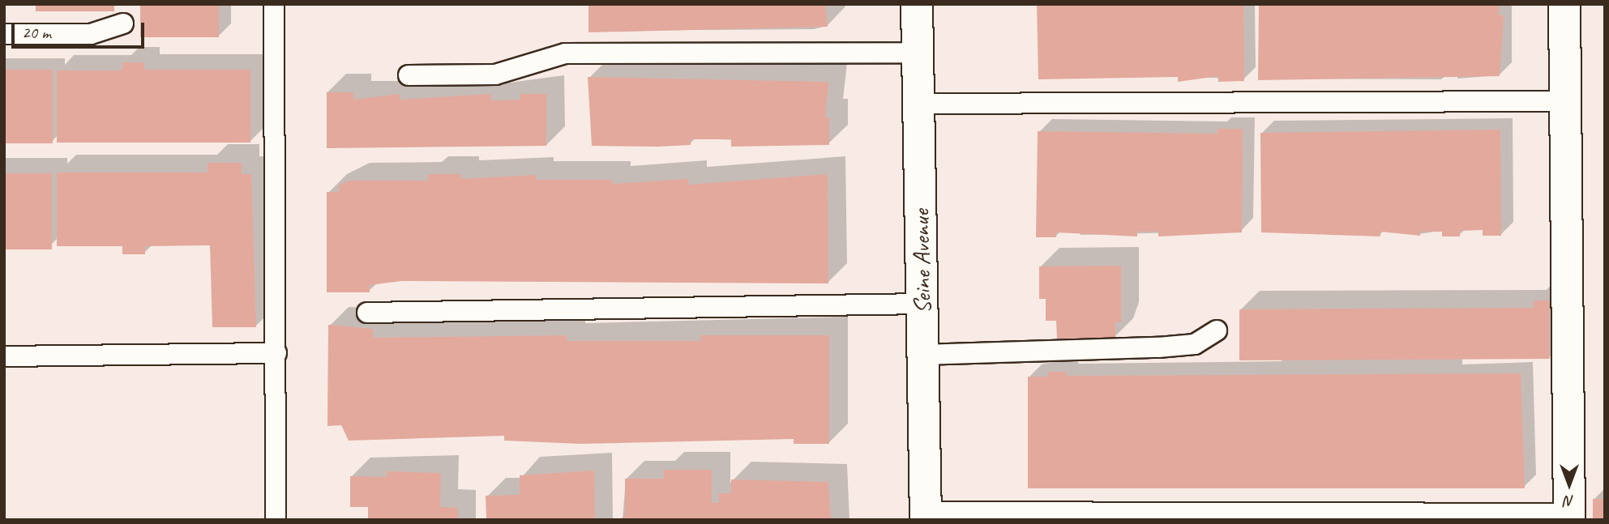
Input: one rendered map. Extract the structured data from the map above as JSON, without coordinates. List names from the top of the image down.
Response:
{
  "streets": {
    "street": ["Seine Avenue"]
  },
  "scale_bar": "20 m",
  "north": "bottom"
}
